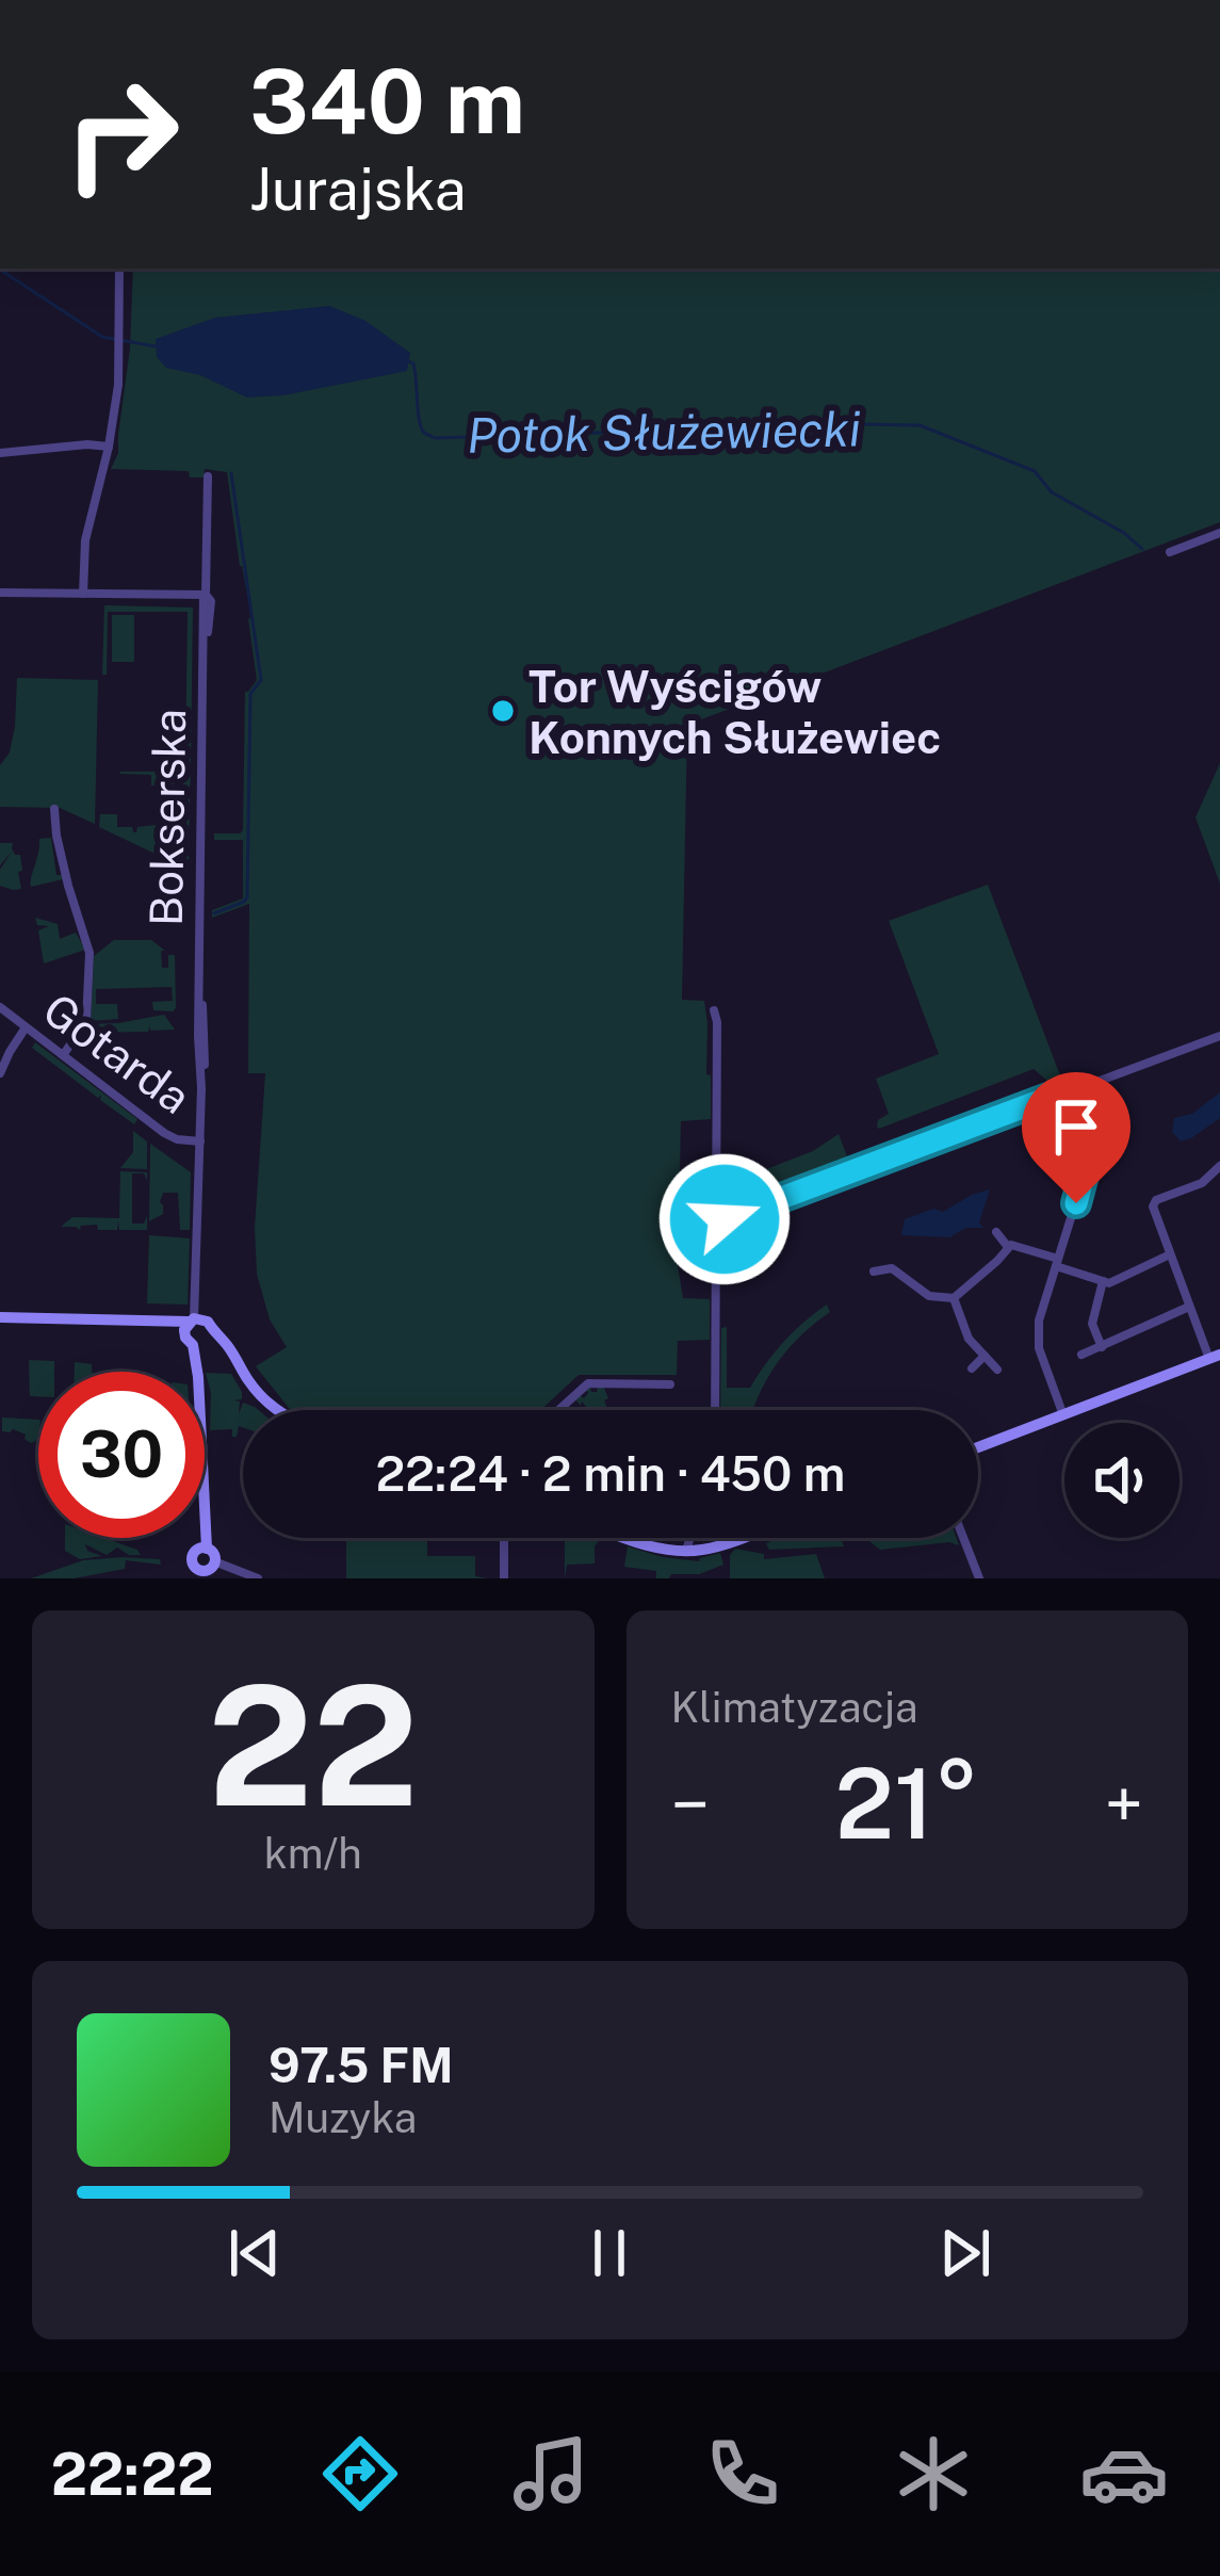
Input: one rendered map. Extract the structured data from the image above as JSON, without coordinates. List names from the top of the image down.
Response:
{
  "streets": {
    "street": ["Bokserska", "Gotarda"]
  },
  "crossings": [
    ["Bokserska", "Gotarda"]
  ],
  "water": ["Potok Służewiecki"],
  "places": ["Tor Wyścigów Konnych Służewiec"],
  "page": {
    "turn": ["340 m", "Jurajska"],
    "limit": "30",
    "trip": "22:24 · 2 min · 450 m",
    "tile": [
      ["22", "km/h"],
      "Klimatyzacja"
    ],
    "heat": ["−", "21°", "+"],
    "song": ["97.5 FM", "Muzyka"],
    "tabs": "22:22"
  }
}
